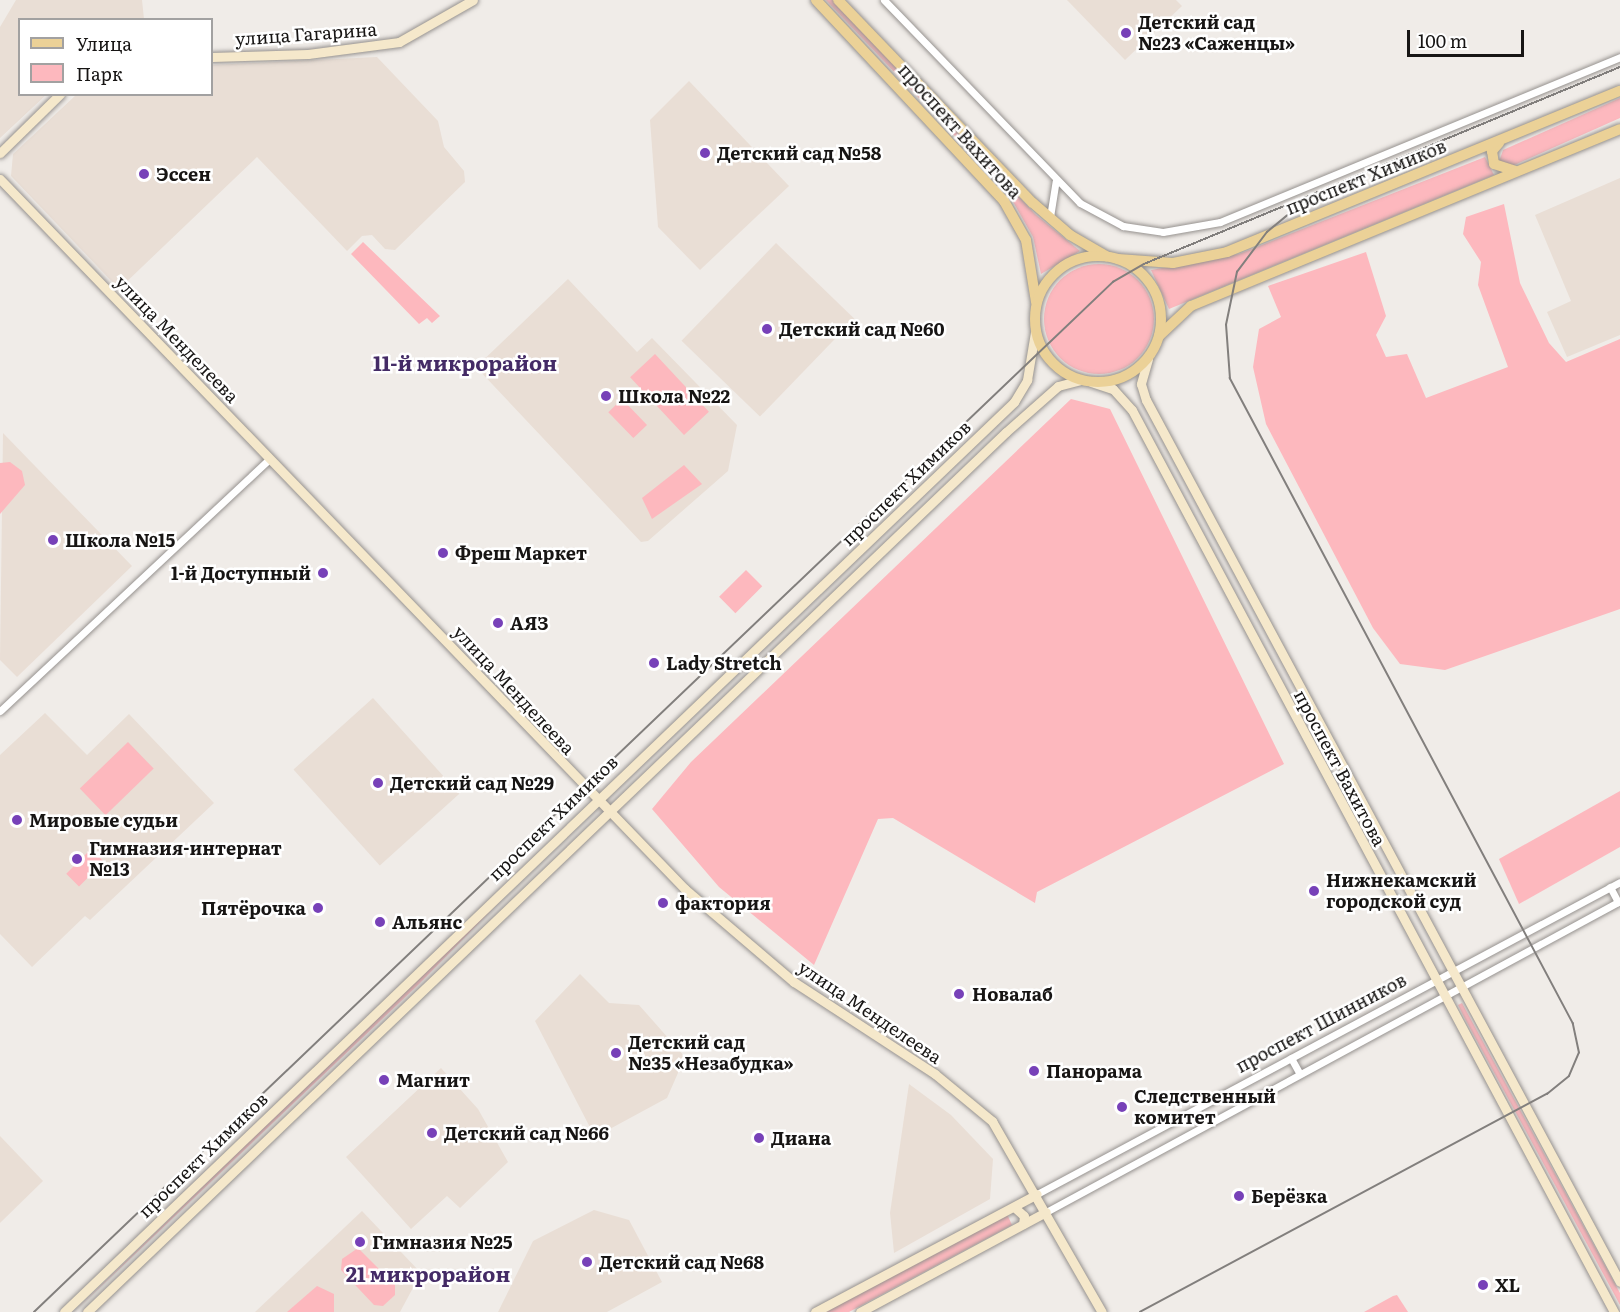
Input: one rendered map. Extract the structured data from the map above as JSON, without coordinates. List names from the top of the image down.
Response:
{
  "streets": {
    "main road": [
      "улица Гагарина",
      "проспект Вахитова",
      "проспект Химиков",
      "улица Менделеева",
      "проспект Шинников"
    ]
  },
  "crossings": [
    ["проспект Вахитова", "проспект Химиков"],
    ["проспект Вахитова", "проспект Шинников"],
    ["проспект Химиков", "улица Менделеева"],
    ["улица Менделеева", "проспект Шинников"]
  ],
  "districts": ["11-й микрорайон", "21 микрорайон"],
  "places": [
    "Детский сад №23 «Саженцы»",
    "Детский сад №58",
    "Эссен",
    "Детский сад №60",
    "Школа №22",
    "Школа №15",
    "Фреш Маркет",
    "1-й Доступный",
    "АЯЗ",
    "Lady Stretch",
    "Детский сад №29",
    "Мировые судьи",
    "Гимназия-интернат №13",
    "Нижнекамский городской суд",
    "фактория",
    "Пятёрочка",
    "Альянс",
    "Новалаб",
    "Детский сад №35 «Незабудка»",
    "Панорама",
    "Магнит",
    "Следственный комитет",
    "Детский сад №66",
    "Диана",
    "Берёзка",
    "Гимназия №25",
    "Детский сад №68",
    "XL"
  ],
  "legend": ["Улица", "Парк"],
  "scale_bar": "100 m"
}
